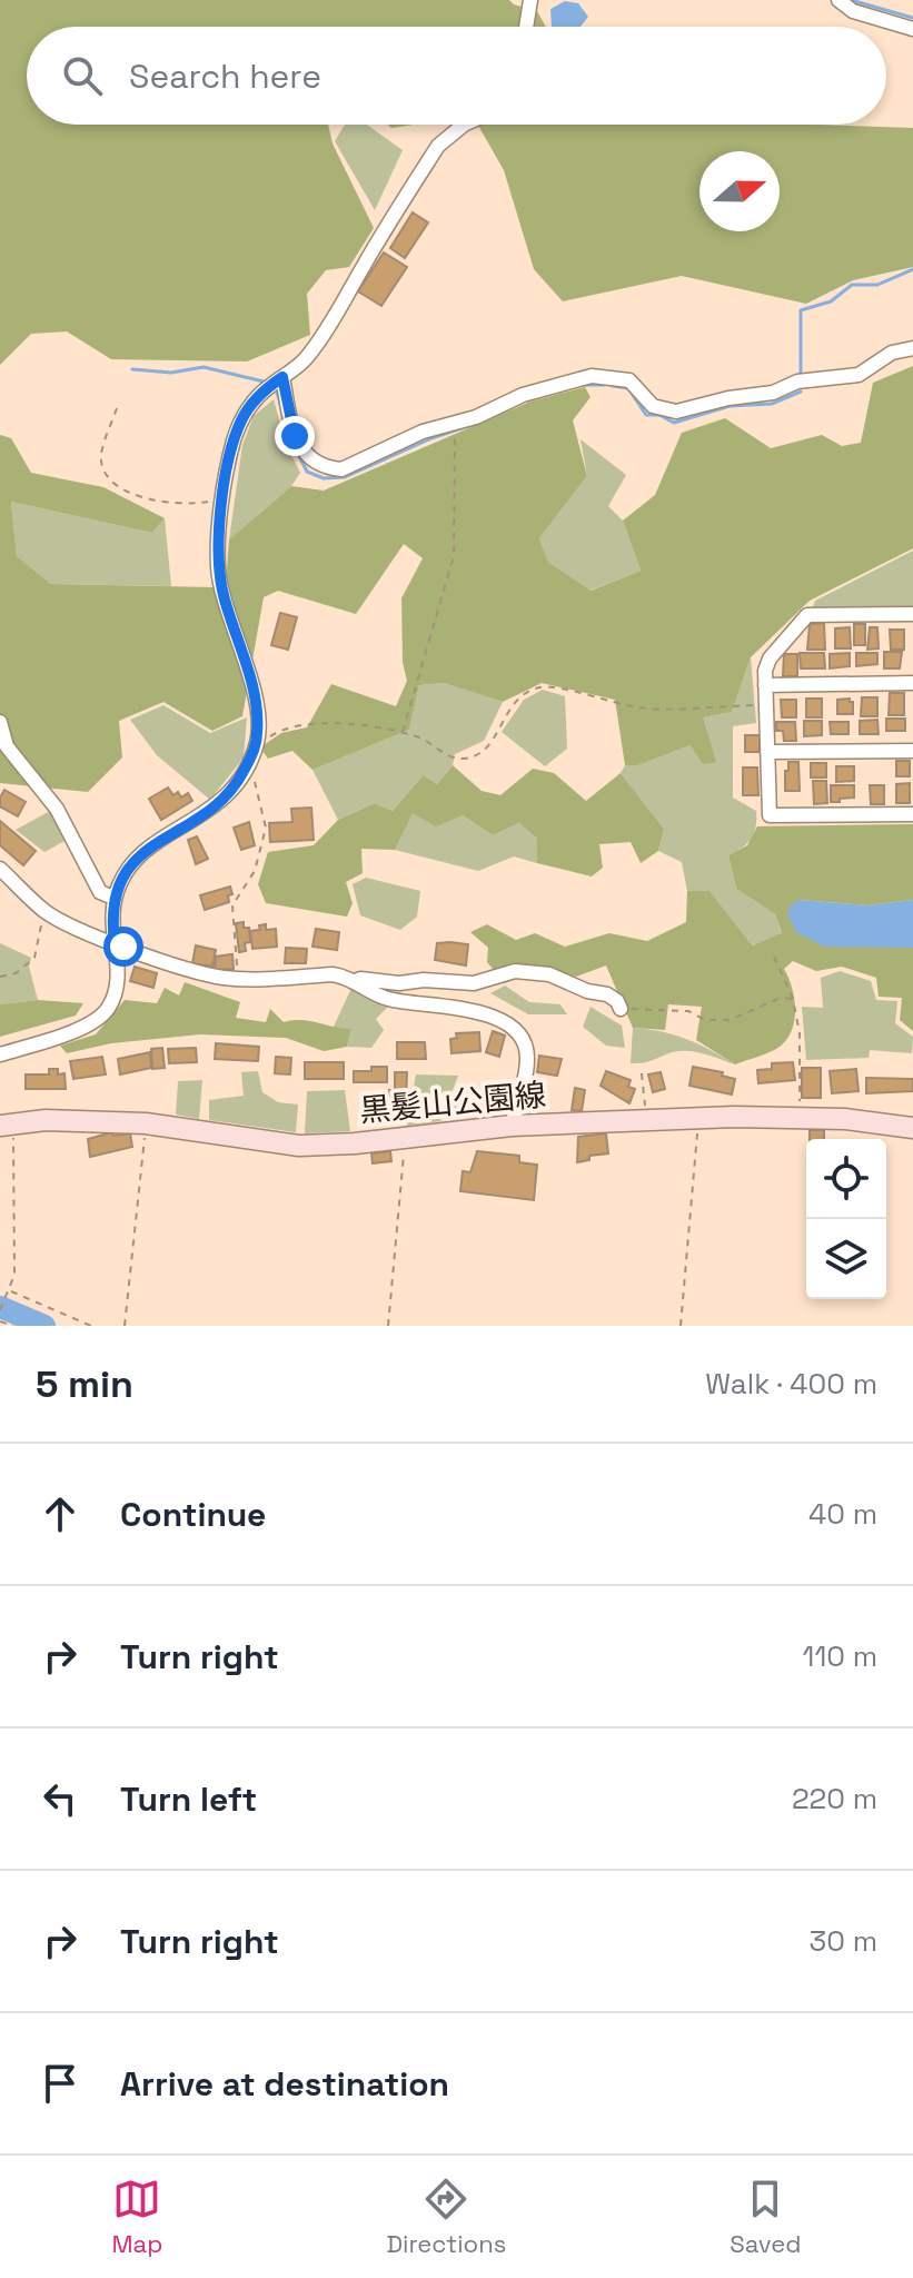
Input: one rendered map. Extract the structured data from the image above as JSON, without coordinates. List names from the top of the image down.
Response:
{
  "streets": {
    "main road": ["黒髪山公園線"]
  },
  "north": "right",
  "page": {
    "search": "Search here",
    "heading": ["5 min", "Walk · 400 m"],
    "list": [
      ["Continue", "40 m"],
      ["Turn right", "110 m"],
      ["Turn left", "220 m"],
      ["Turn right", "30 m"],
      "Arrive at destination"
    ],
    "nav": ["Map", "Directions", "Saved"]
  }
}
